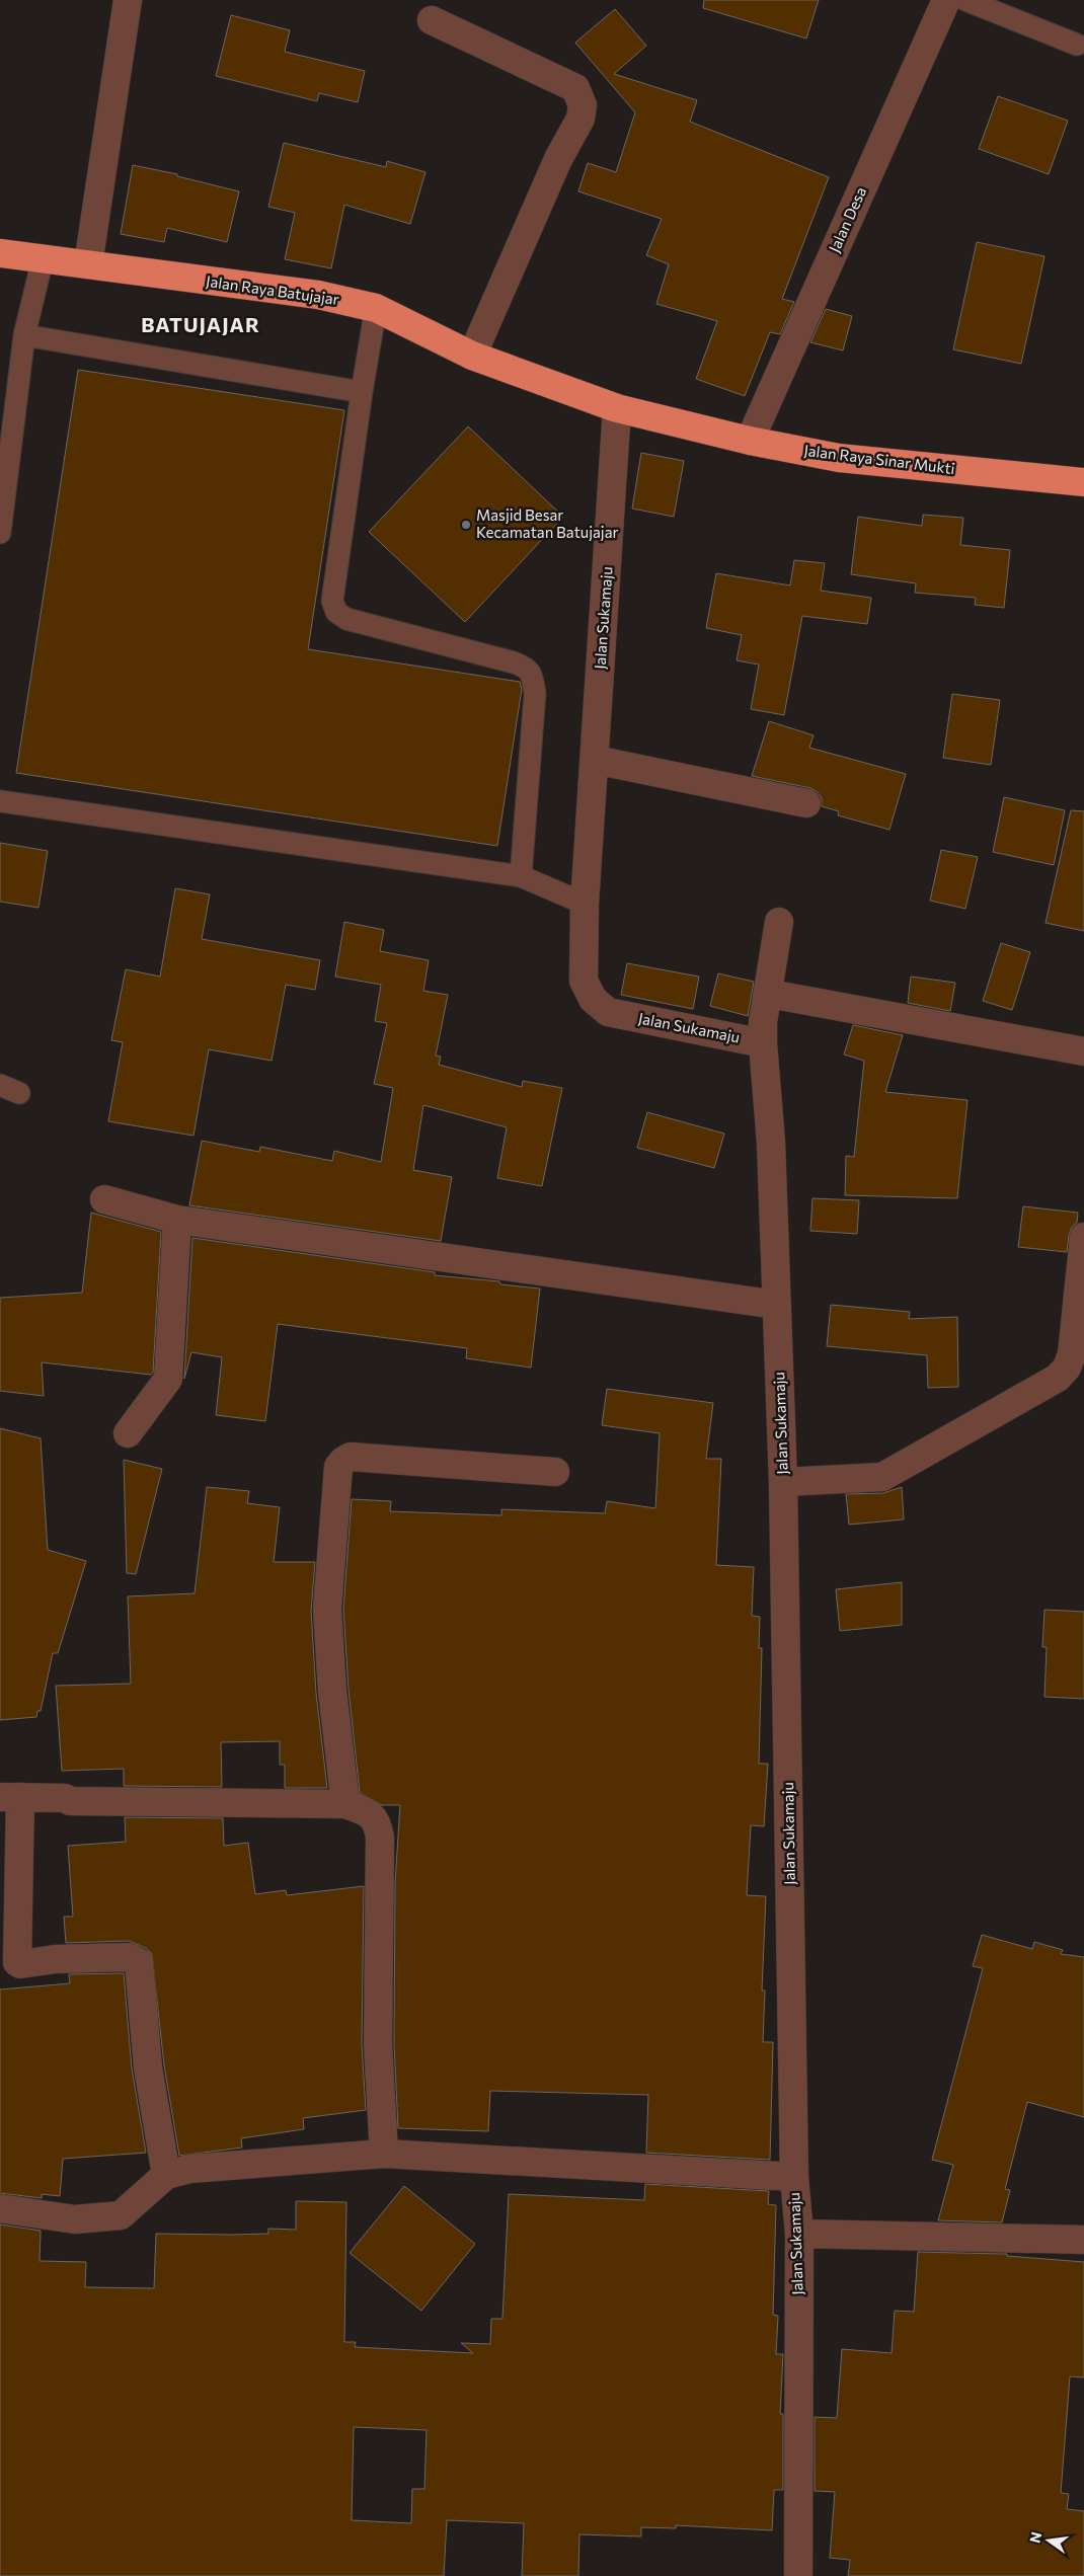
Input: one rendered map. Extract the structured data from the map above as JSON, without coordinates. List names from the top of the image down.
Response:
{
  "streets": {
    "highway": ["Jalan Raya Batujajar", "Jalan Raya Sinar Mukti"],
    "street": ["Jalan Desa", "Jalan Sukamaju"]
  },
  "crossings": [
    ["Jalan Desa", "Jalan Raya Sinar Mukti"],
    ["Jalan Raya Batujajar", "Jalan Raya Sinar Mukti"],
    ["Jalan Raya Batujajar", "Jalan Sukamaju"],
    ["Jalan Raya Sinar Mukti", "Jalan Sukamaju"]
  ],
  "districts": ["BATUJAJAR"],
  "places": ["Masjid Besar Kecamatan Batujajar"],
  "north": "left"
}
